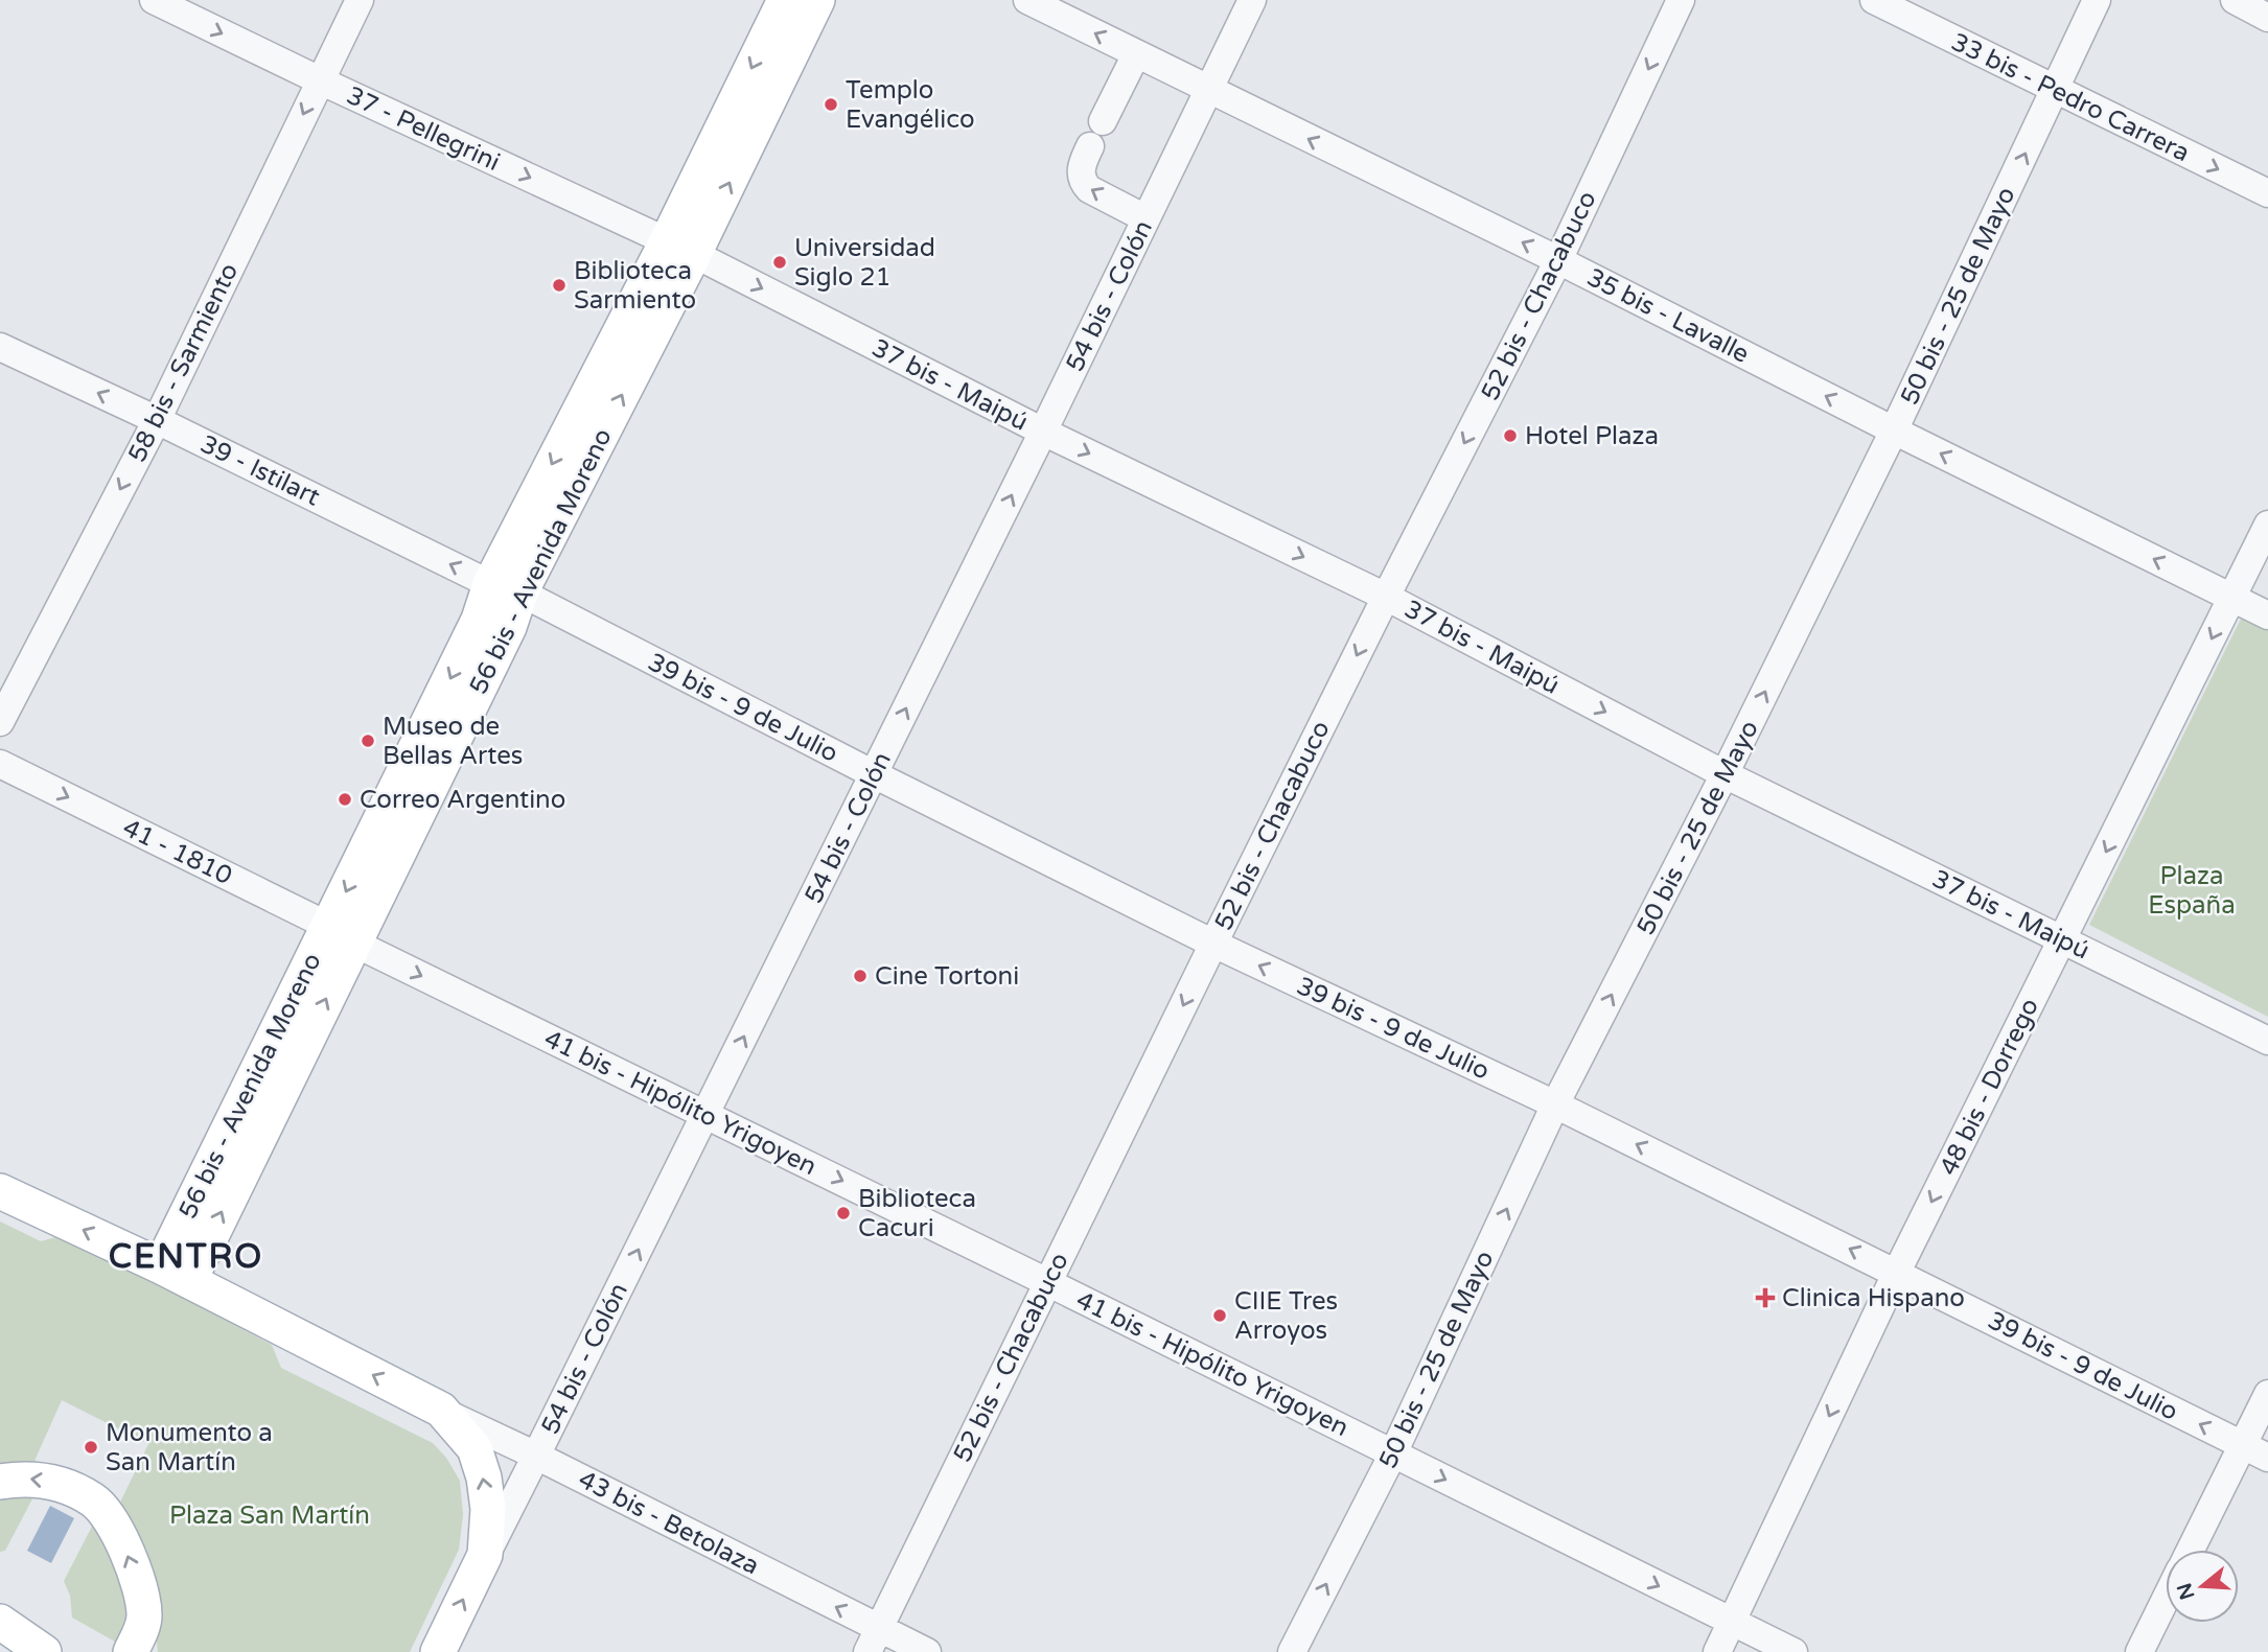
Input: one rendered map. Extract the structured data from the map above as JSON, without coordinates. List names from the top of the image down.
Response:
{
  "streets": {
    "main road": ["54 bis - Colón", "56 bis - Avenida Moreno", "43 bis - Betolaza"],
    "street": [
      "33 bis - Pedro Carrera",
      "37 - Pellegrini",
      "52 bis - Chacabuco",
      "50 bis - 25 de Mayo",
      "35 bis - Lavalle",
      "58 bis - Sarmiento",
      "37 bis - Maipú",
      "39 - Istilart",
      "39 bis - 9 de Julio",
      "41 - 1810",
      "48 bis - Dorrego",
      "41 bis - Hipólito Yrigoyen"
    ]
  },
  "crossings": [
    ["33 bis - Pedro Carrera", "50 bis - 25 de Mayo"],
    ["37 - Pellegrini", "58 bis - Sarmiento"],
    ["37 - Pellegrini", "37 bis - Maipú"],
    ["37 - Pellegrini", "56 bis - Avenida Moreno"],
    ["54 bis - Colón", "35 bis - Lavalle"],
    ["54 bis - Colón", "37 bis - Maipú"],
    ["54 bis - Colón", "39 bis - 9 de Julio"],
    ["54 bis - Colón", "41 bis - Hipólito Yrigoyen"],
    ["54 bis - Colón", "43 bis - Betolaza"],
    ["52 bis - Chacabuco", "35 bis - Lavalle"],
    ["52 bis - Chacabuco", "37 bis - Maipú"],
    ["52 bis - Chacabuco", "39 bis - 9 de Julio"],
    ["52 bis - Chacabuco", "41 bis - Hipólito Yrigoyen"],
    ["52 bis - Chacabuco", "43 bis - Betolaza"],
    ["50 bis - 25 de Mayo", "35 bis - Lavalle"],
    ["50 bis - 25 de Mayo", "37 bis - Maipú"],
    ["50 bis - 25 de Mayo", "39 bis - 9 de Julio"],
    ["50 bis - 25 de Mayo", "41 bis - Hipólito Yrigoyen"],
    ["35 bis - Lavalle", "48 bis - Dorrego"],
    ["58 bis - Sarmiento", "39 - Istilart"],
    ["37 bis - Maipú", "56 bis - Avenida Moreno"],
    ["37 bis - Maipú", "48 bis - Dorrego"],
    ["39 - Istilart", "56 bis - Avenida Moreno"],
    ["39 - Istilart", "39 bis - 9 de Julio"],
    ["56 bis - Avenida Moreno", "39 bis - 9 de Julio"],
    ["56 bis - Avenida Moreno", "41 - 1810"],
    ["56 bis - Avenida Moreno", "41 bis - Hipólito Yrigoyen"],
    ["56 bis - Avenida Moreno", "43 bis - Betolaza"],
    ["39 bis - 9 de Julio", "48 bis - Dorrego"],
    ["41 - 1810", "41 bis - Hipólito Yrigoyen"],
    ["48 bis - Dorrego", "41 bis - Hipólito Yrigoyen"]
  ],
  "one_way": [
    "33 bis - Pedro Carrera",
    "37 - Pellegrini",
    "54 bis - Colón",
    "52 bis - Chacabuco",
    "50 bis - 25 de Mayo",
    "35 bis - Lavalle",
    "58 bis - Sarmiento",
    "37 bis - Maipú",
    "39 - Istilart",
    "39 bis - 9 de Julio",
    "41 - 1810",
    "48 bis - Dorrego",
    "41 bis - Hipólito Yrigoyen",
    "43 bis - Betolaza"
  ],
  "districts": ["CENTRO"],
  "parks": ["Plaza España", "Plaza San Martín"],
  "places": {
    "other": [
      "Templo Evangélico",
      "Universidad Siglo 21",
      "Biblioteca Sarmiento",
      "Hotel Plaza",
      "Museo de Bellas Artes",
      "Correo Argentino",
      "Cine Tortoni",
      "Biblioteca Cacuri",
      "CIIE Tres Arroyos",
      "Monumento a San Martín"
    ],
    "health": ["Clinica Hispano"]
  },
  "north": "left"
}
